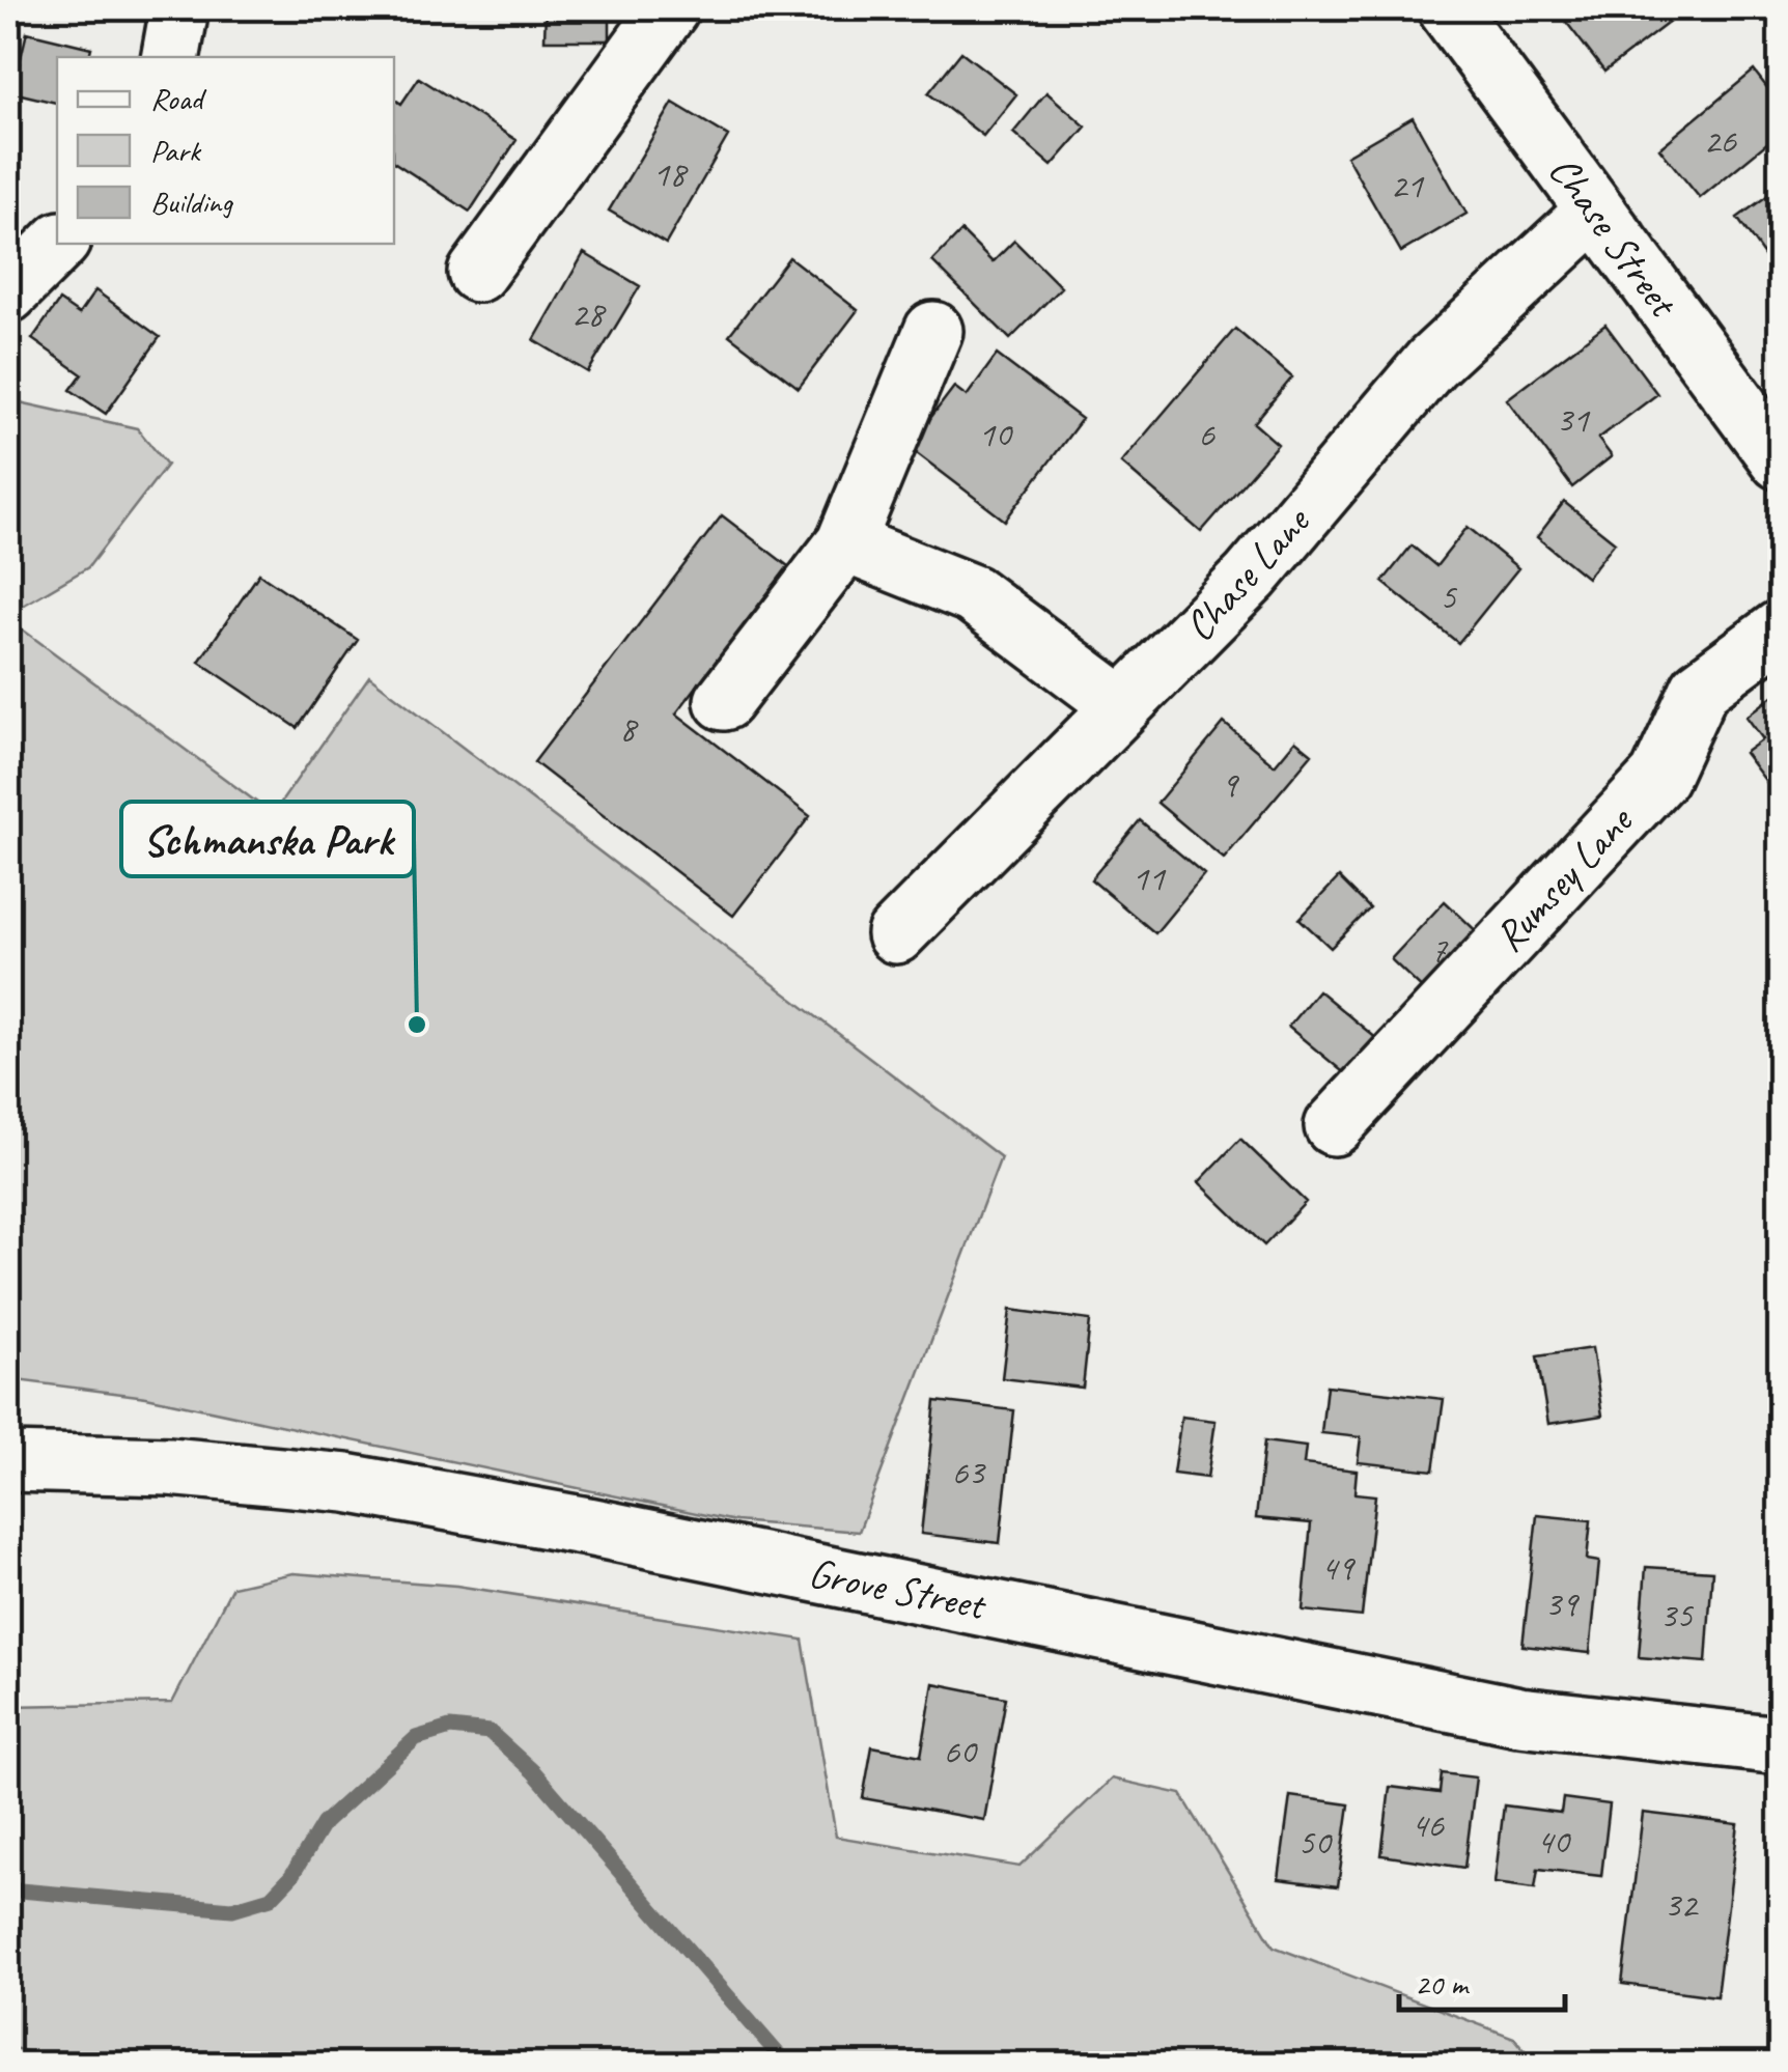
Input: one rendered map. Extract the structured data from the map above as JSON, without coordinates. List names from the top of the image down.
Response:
{
  "streets": {
    "street": [
      "Chase Street",
      "Chase Lane",
      "Rumsey Lane",
      "Grove Street"
    ]
  },
  "crossings": [
    ["Chase Street", "Chase Lane"]
  ],
  "places": ["Schmanska Park"],
  "house_numbers": [
    "26",
    "18",
    "21",
    "28",
    "31",
    "10",
    "6",
    "5",
    "8",
    "9",
    "11",
    "7",
    "63",
    "49",
    "39",
    "35",
    "60",
    "46",
    "40",
    "50",
    "32"
  ],
  "legend": ["Road", "Park", "Building"],
  "scale_bar": "20 m"
}
